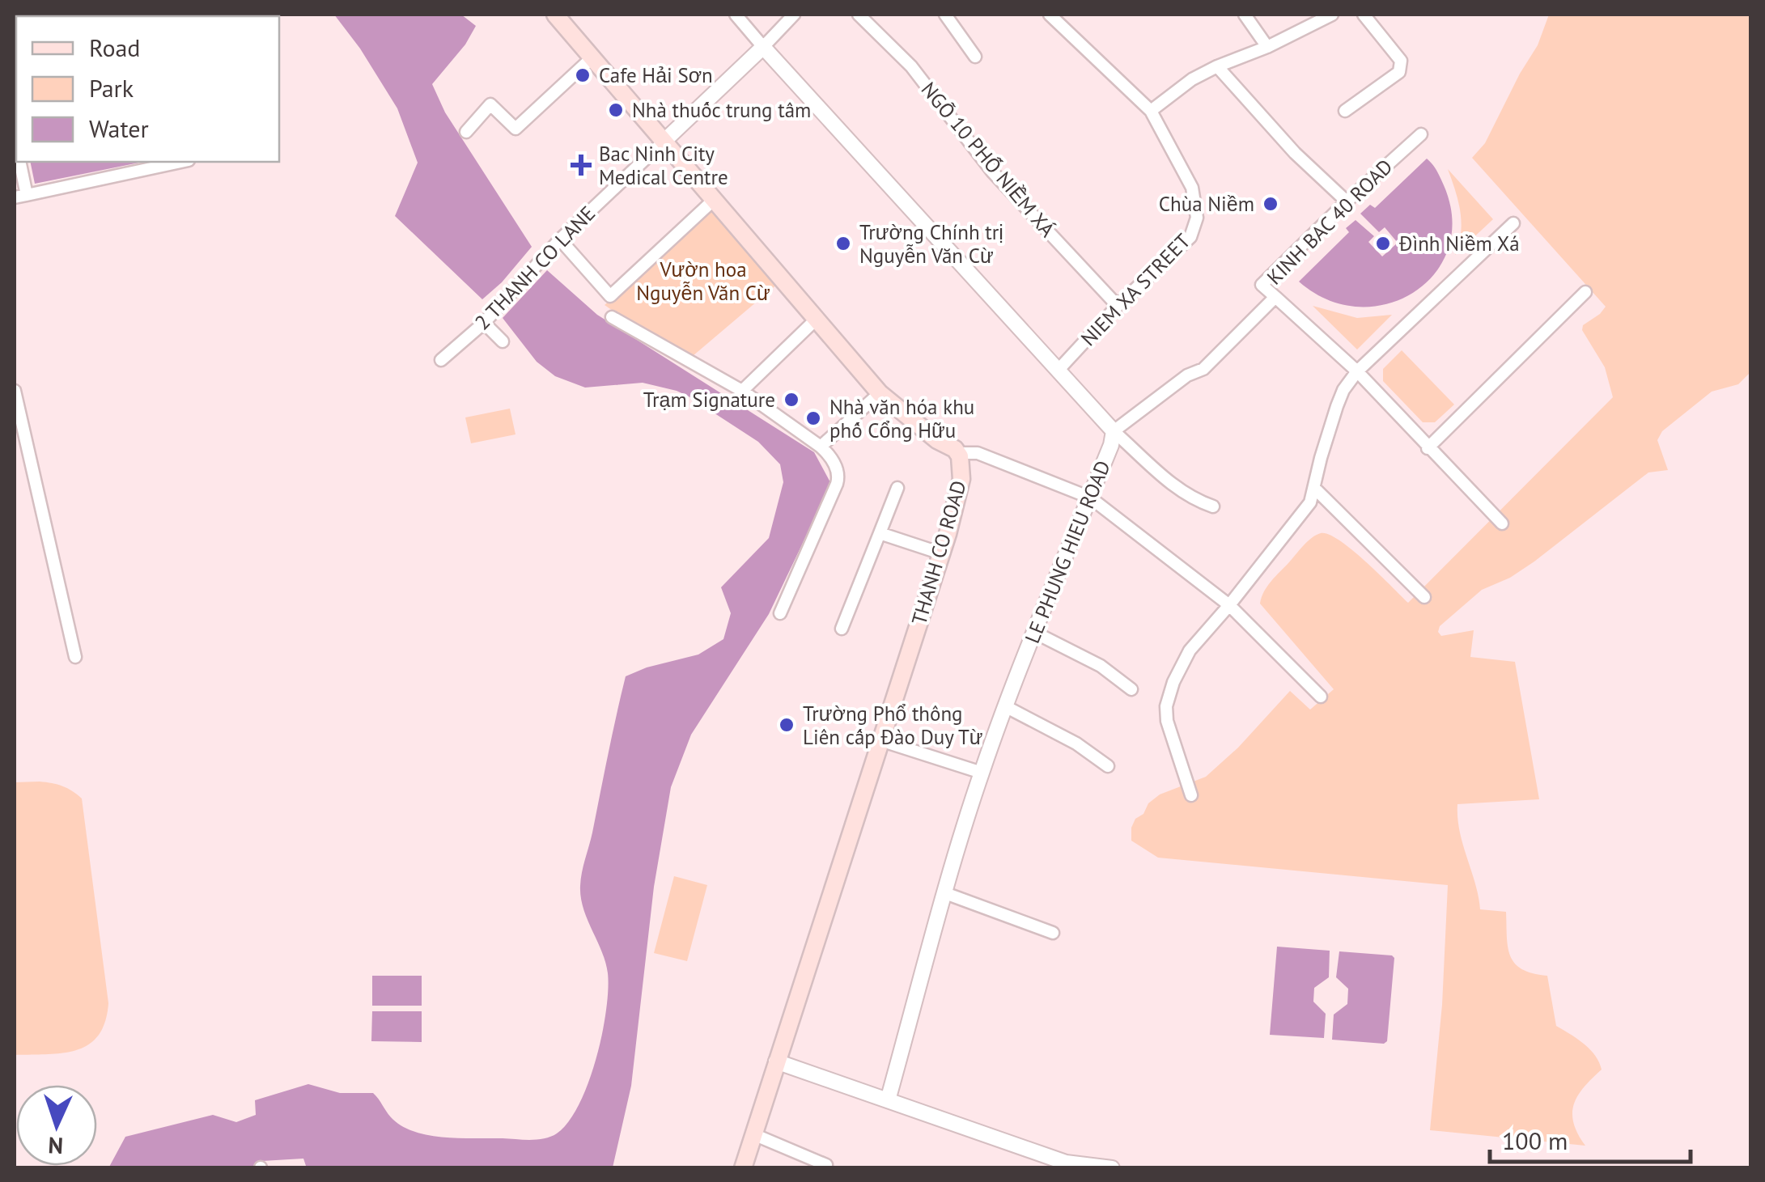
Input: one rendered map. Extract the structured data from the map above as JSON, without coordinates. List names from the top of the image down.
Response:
{
  "streets": {
    "main road": ["THANH CO ROAD"],
    "street": [
      "NGÕ 10 PHỐ NIỀM XÁ",
      "KINH BAC 40 ROAD",
      "2 THANH CO LANE",
      "NIEM XA STREET",
      "LE PHUNG HIEU ROAD"
    ]
  },
  "crossings": [
    ["NGÕ 10 PHỐ NIỀM XÁ", "NIEM XA STREET"],
    ["KINH BAC 40 ROAD", "LE PHUNG HIEU ROAD"],
    ["2 THANH CO LANE", "THANH CO ROAD"]
  ],
  "parks": ["Vườn hoa Nguyễn Văn Cừ"],
  "places": {
    "other": [
      "Cafe Hải Sơn",
      "Nhà thuốc trung tâm",
      "Chùa Niềm",
      "Trường Chính trị Nguyễn Văn Cừ",
      "Đình Niềm Xá",
      "Trạm Signature",
      "Nhà văn hóa khu phố Cổng Hữu",
      "Trường Phổ thông Liên cấp Đào Duy Từ"
    ],
    "health": ["Bac Ninh City Medical Centre"]
  },
  "legend": ["Road", "Park", "Water"],
  "scale_bar": "100 m",
  "north": "bottom"
}
